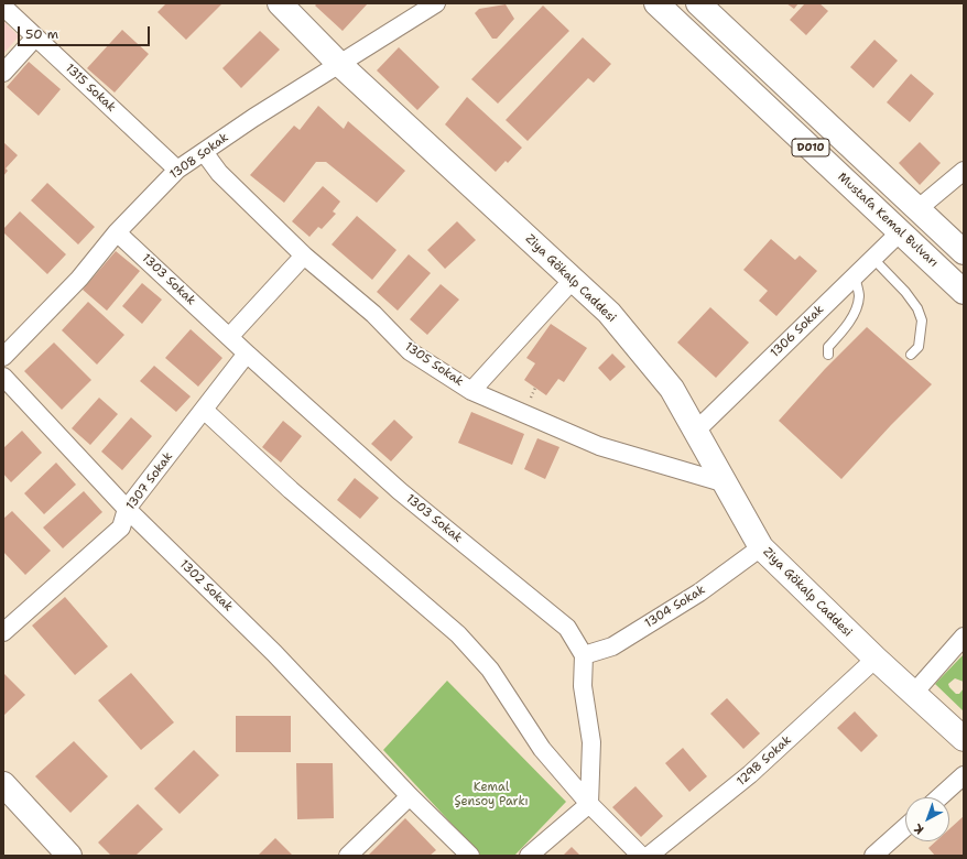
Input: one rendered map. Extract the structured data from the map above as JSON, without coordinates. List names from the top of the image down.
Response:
{
  "streets": {
    "main road": ["D010", "Mustafa Kemal Bulvarı", "Ziya Gökalp Caddesi"],
    "street": [
      "1315 Sokak",
      "1308 Sokak",
      "1303 Sokak",
      "1306 Sokak",
      "1305 Sokak",
      "1307 Sokak",
      "1302 Sokak",
      "1304 Sokak",
      "1298 Sokak"
    ]
  },
  "crossings": [
    ["1315 Sokak", "1308 Sokak"],
    ["1308 Sokak", "Ziya Gökalp Caddesi"],
    ["1308 Sokak", "1303 Sokak"],
    ["1308 Sokak", "1305 Sokak"],
    ["Mustafa Kemal Bulvarı", "1306 Sokak"],
    ["Ziya Gökalp Caddesi", "1306 Sokak"],
    ["Ziya Gökalp Caddesi", "1305 Sokak"],
    ["Ziya Gökalp Caddesi", "1304 Sokak"],
    ["Ziya Gökalp Caddesi", "1298 Sokak"],
    ["1303 Sokak", "1307 Sokak"],
    ["1303 Sokak", "1304 Sokak"],
    ["1307 Sokak", "1302 Sokak"]
  ],
  "parks": ["Kemal Şensoy Parkı"],
  "scale_bar": "50 m",
  "north": "bottom left"
}
